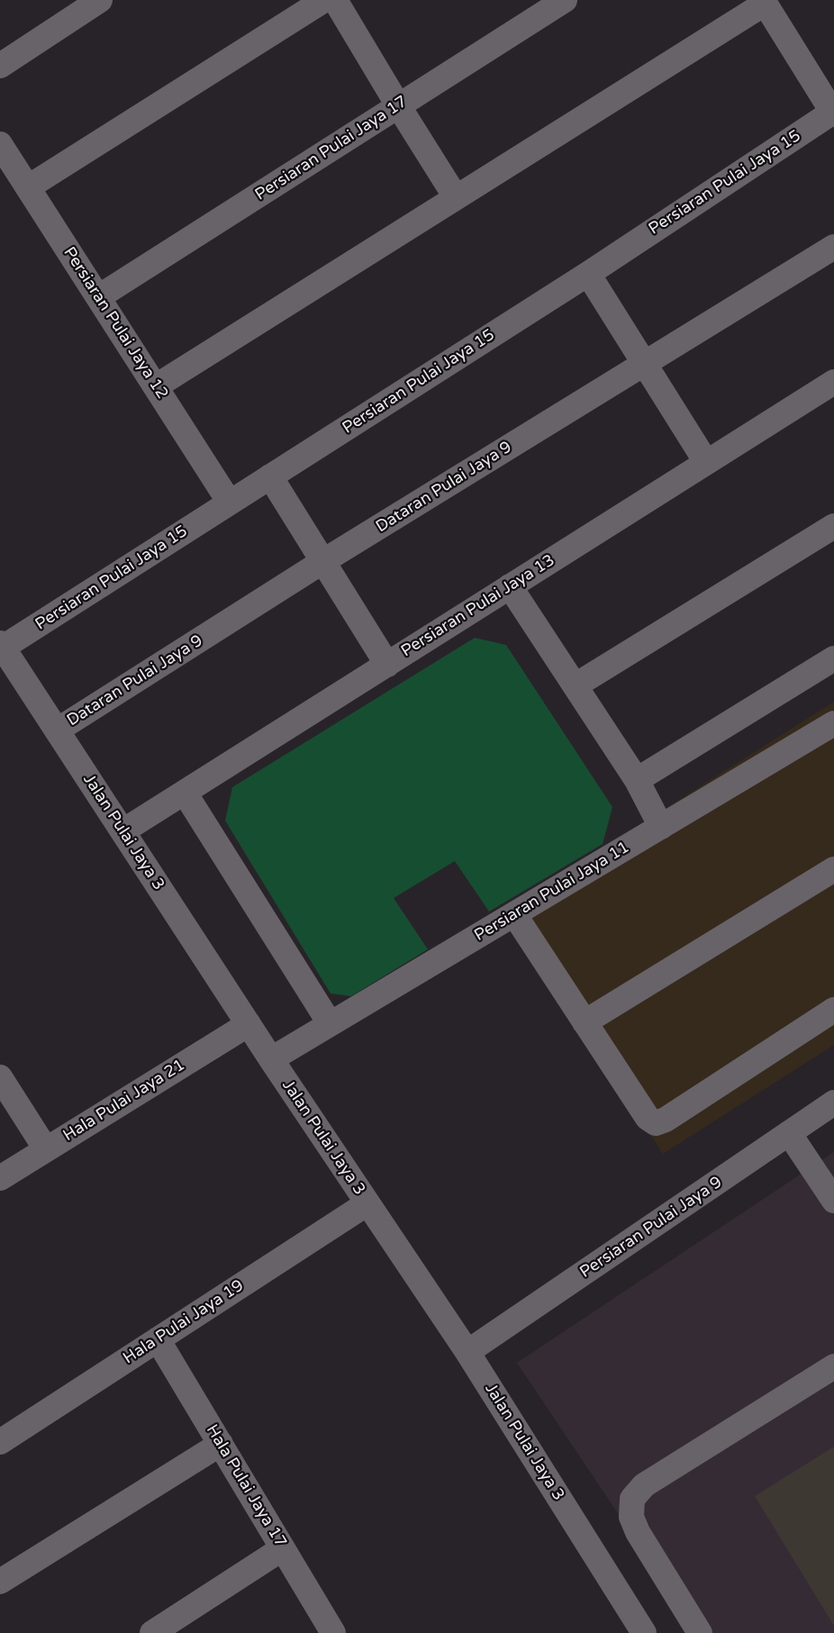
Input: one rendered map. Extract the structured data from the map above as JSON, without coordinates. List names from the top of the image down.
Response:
{
  "streets": {
    "street": [
      "Persiaran Pulai Jaya 17",
      "Persiaran Pulai Jaya 15",
      "Persiaran Pulai Jaya 12",
      "Dataran Pulai Jaya 9",
      "Persiaran Pulai Jaya 13",
      "Jalan Pulai Jaya 3",
      "Persiaran Pulai Jaya 11",
      "Hala Pulai Jaya 21",
      "Persiaran Pulai Jaya 9",
      "Hala Pulai Jaya 19",
      "Hala Pulai Jaya 17"
    ]
  },
  "crossings": [
    ["Persiaran Pulai Jaya 17", "Persiaran Pulai Jaya 12"],
    ["Persiaran Pulai Jaya 15", "Persiaran Pulai Jaya 12"],
    ["Persiaran Pulai Jaya 15", "Jalan Pulai Jaya 3"],
    ["Dataran Pulai Jaya 9", "Jalan Pulai Jaya 3"],
    ["Persiaran Pulai Jaya 13", "Jalan Pulai Jaya 3"],
    ["Jalan Pulai Jaya 3", "Persiaran Pulai Jaya 11"],
    ["Jalan Pulai Jaya 3", "Hala Pulai Jaya 21"],
    ["Jalan Pulai Jaya 3", "Persiaran Pulai Jaya 9"],
    ["Jalan Pulai Jaya 3", "Hala Pulai Jaya 19"],
    ["Hala Pulai Jaya 19", "Hala Pulai Jaya 17"]
  ]
}
